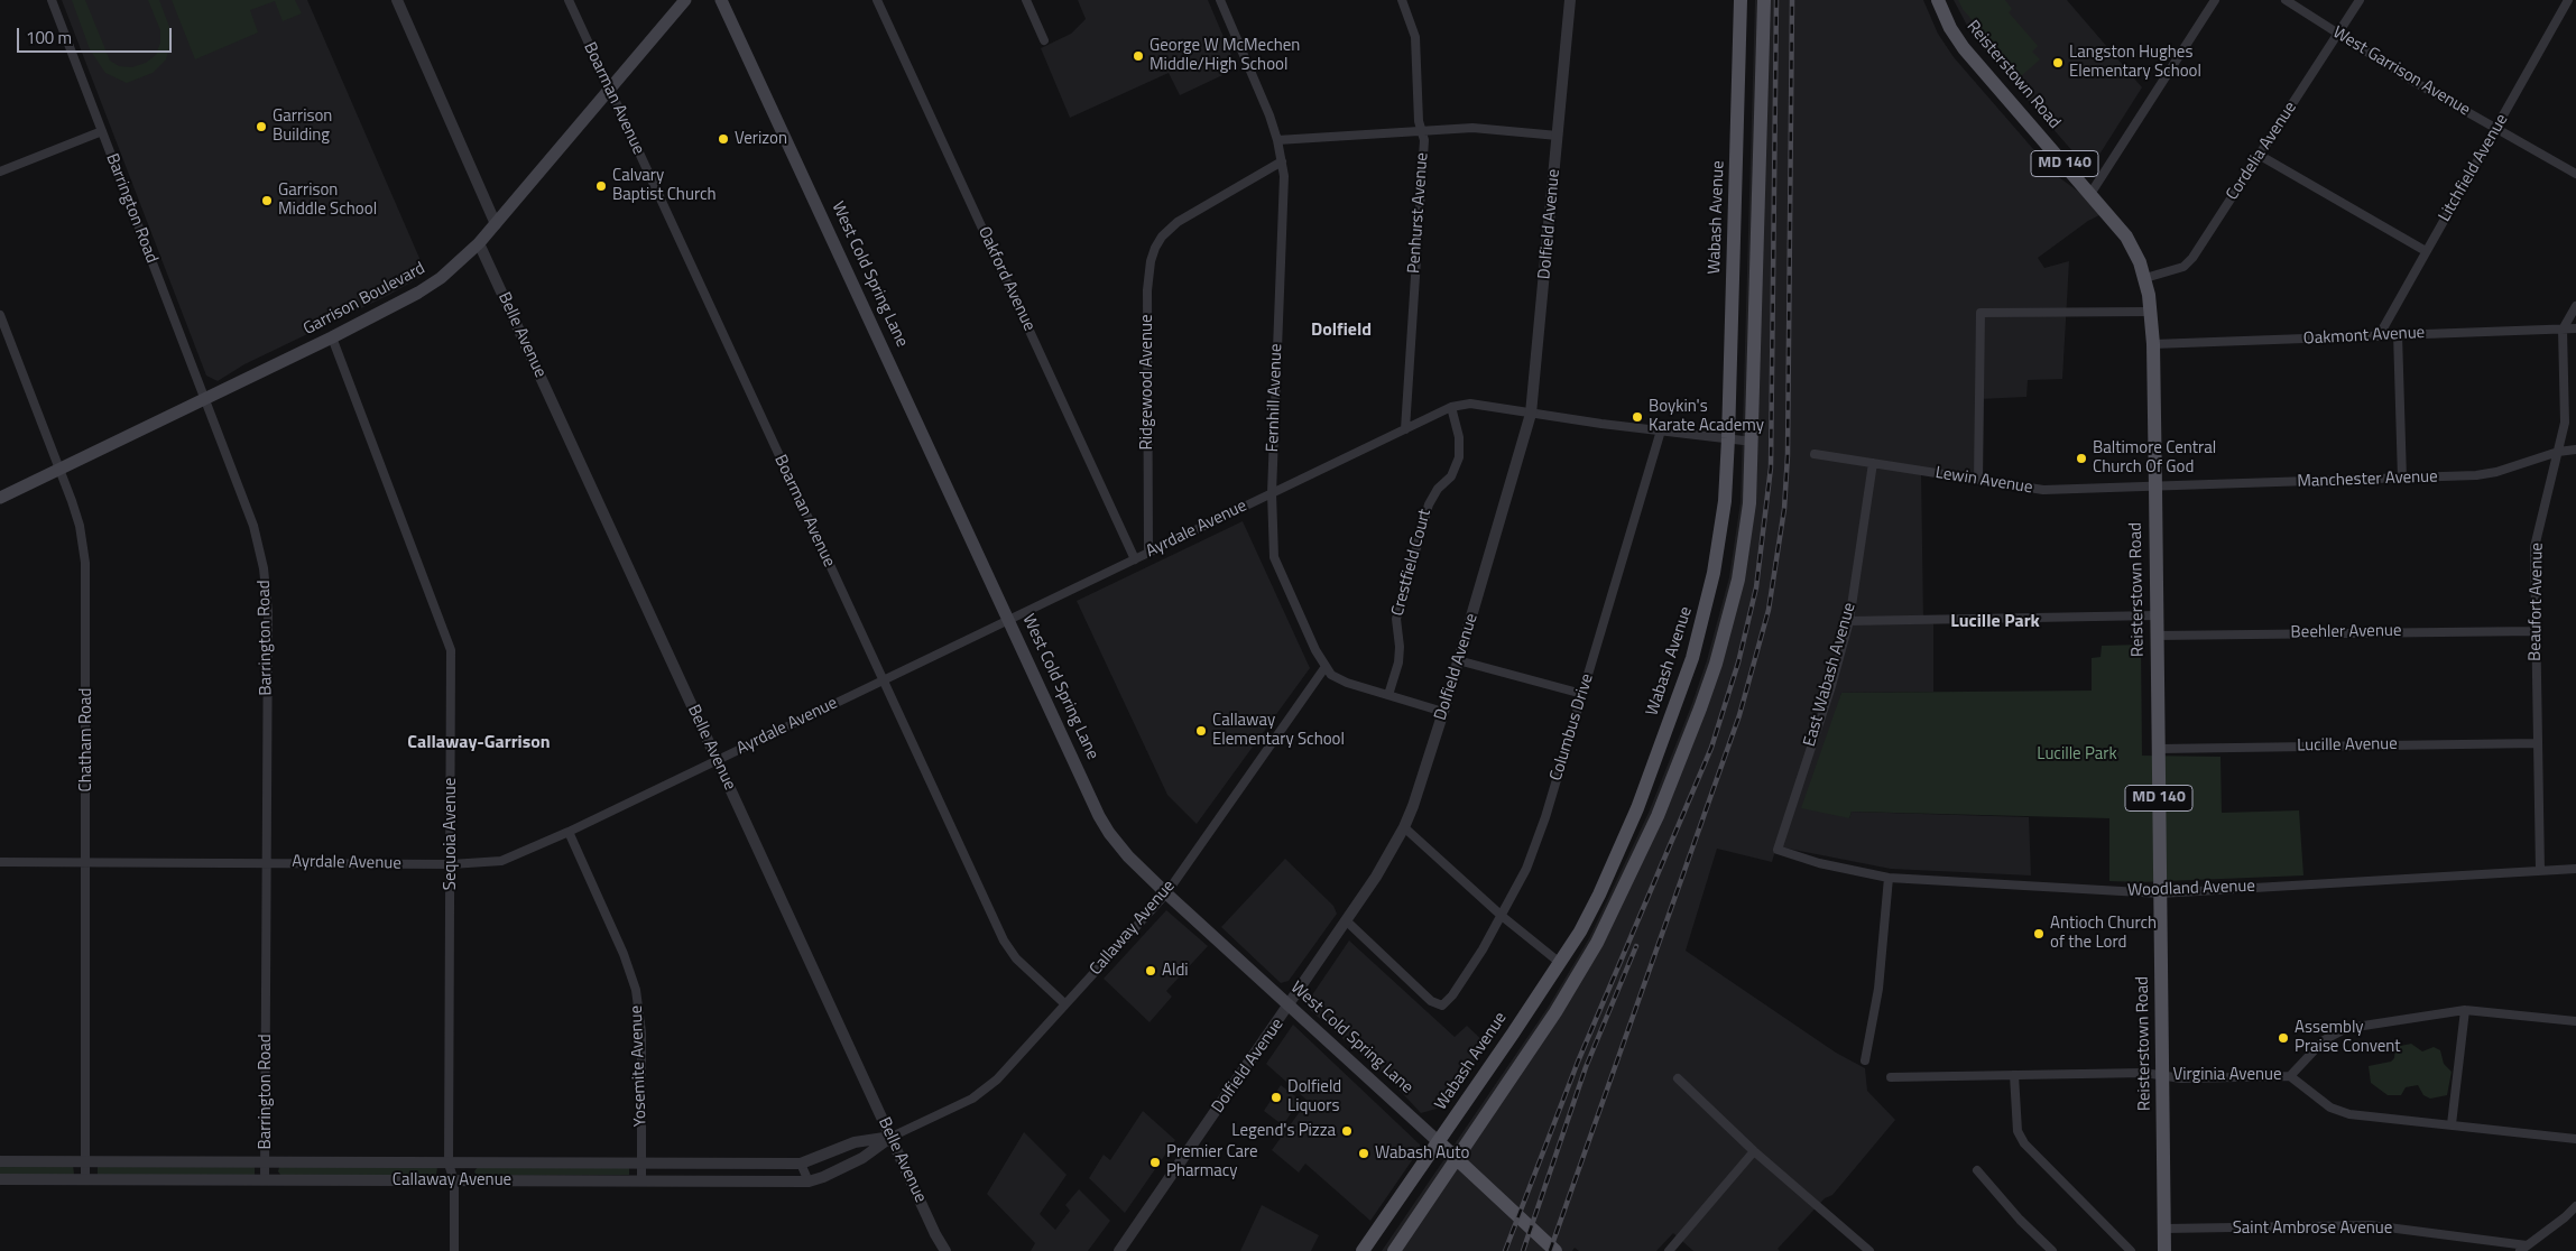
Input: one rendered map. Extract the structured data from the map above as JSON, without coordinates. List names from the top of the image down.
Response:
{
  "streets": {
    "main road": [
      "Reisterstown Road",
      "MD 140",
      "Wabash Avenue",
      "West Cold Spring Lane",
      "Garrison Boulevard"
    ],
    "street": [
      "West Garrison Avenue",
      "Boarman Avenue",
      "Cordelia Avenue",
      "Litchfield Avenue",
      "Barrington Road",
      "Penhurst Avenue",
      "Dolfield Avenue",
      "Oakford Avenue",
      "Belle Avenue",
      "Oakmont Avenue",
      "Ridgewood Avenue",
      "Fernhill Avenue",
      "Manchester Avenue",
      "Lewin Avenue",
      "Ayrdale Avenue",
      "Crestfield Court",
      "Beaufort Avenue",
      "Beehler Avenue",
      "East Wabash Avenue",
      "Columbus Drive",
      "Chatham Road",
      "Lucille Avenue",
      "Sequoia Avenue",
      "Woodland Avenue",
      "Callaway Avenue",
      "Yosemite Avenue",
      "Virginia Avenue",
      "Saint Ambrose Avenue"
    ]
  },
  "crossings": [
    ["West Garrison Avenue", "Cordelia Avenue"],
    ["West Garrison Avenue", "Litchfield Avenue"],
    ["Reisterstown Road", "Cordelia Avenue"],
    ["Reisterstown Road", "Oakmont Avenue"],
    ["Reisterstown Road", "Manchester Avenue"],
    ["Reisterstown Road", "Lewin Avenue"],
    ["Reisterstown Road", "Beehler Avenue"],
    ["Reisterstown Road", "Lucille Avenue"],
    ["Reisterstown Road", "Woodland Avenue"],
    ["Reisterstown Road", "Virginia Avenue"],
    ["Reisterstown Road", "Saint Ambrose Avenue"],
    ["Boarman Avenue", "Garrison Boulevard"],
    ["Boarman Avenue", "Ayrdale Avenue"],
    ["Boarman Avenue", "Callaway Avenue"],
    ["Litchfield Avenue", "Oakmont Avenue"],
    ["Barrington Road", "Garrison Boulevard"],
    ["Barrington Road", "Ayrdale Avenue"],
    ["Barrington Road", "Callaway Avenue"],
    ["Penhurst Avenue", "Ayrdale Avenue"],
    ["Wabash Avenue", "West Cold Spring Lane"],
    ["Dolfield Avenue", "West Cold Spring Lane"],
    ["Dolfield Avenue", "Ayrdale Avenue"],
    ["Dolfield Avenue", "Columbus Drive"],
    ["West Cold Spring Lane", "Ayrdale Avenue"],
    ["West Cold Spring Lane", "Callaway Avenue"],
    ["Oakford Avenue", "Ayrdale Avenue"],
    ["Garrison Boulevard", "Belle Avenue"],
    ["Garrison Boulevard", "Chatham Road"],
    ["Garrison Boulevard", "Sequoia Avenue"],
    ["Belle Avenue", "Ayrdale Avenue"],
    ["Belle Avenue", "Callaway Avenue"],
    ["Oakmont Avenue", "Beaufort Avenue"],
    ["Ridgewood Avenue", "Fernhill Avenue"],
    ["Ridgewood Avenue", "Ayrdale Avenue"],
    ["Fernhill Avenue", "Ayrdale Avenue"],
    ["Fernhill Avenue", "Callaway Avenue"],
    ["Manchester Avenue", "Lewin Avenue"],
    ["Manchester Avenue", "Beaufort Avenue"],
    ["Lewin Avenue", "East Wabash Avenue"],
    ["Ayrdale Avenue", "Crestfield Court"],
    ["Ayrdale Avenue", "Chatham Road"],
    ["Ayrdale Avenue", "Sequoia Avenue"],
    ["Ayrdale Avenue", "Yosemite Avenue"],
    ["Beaufort Avenue", "Beehler Avenue"],
    ["Beaufort Avenue", "Lucille Avenue"],
    ["Beaufort Avenue", "Woodland Avenue"],
    ["East Wabash Avenue", "Woodland Avenue"],
    ["Chatham Road", "Callaway Avenue"],
    ["Sequoia Avenue", "Callaway Avenue"],
    ["Callaway Avenue", "Yosemite Avenue"]
  ],
  "districts": ["Dolfield", "Lucille Park", "Callaway-Garrison"],
  "parks": ["Lucille Park"],
  "places": [
    "George W McMechen Middle/High School",
    "Langston Hughes Elementary School",
    "Garrison Building",
    "Verizon",
    "Calvary Baptist Church",
    "Garrison Middle School",
    "Boykin's Karate Academy",
    "Baltimore Central Church Of God",
    "Callaway Elementary School",
    "Antioch Church of the Lord",
    "Aldi",
    "Assembly Praise Convent",
    "Dolfield Liquors",
    "Legend's Pizza",
    "Wabash Auto",
    "Premier Care Pharmacy"
  ],
  "scale_bar": "100 m"
}
